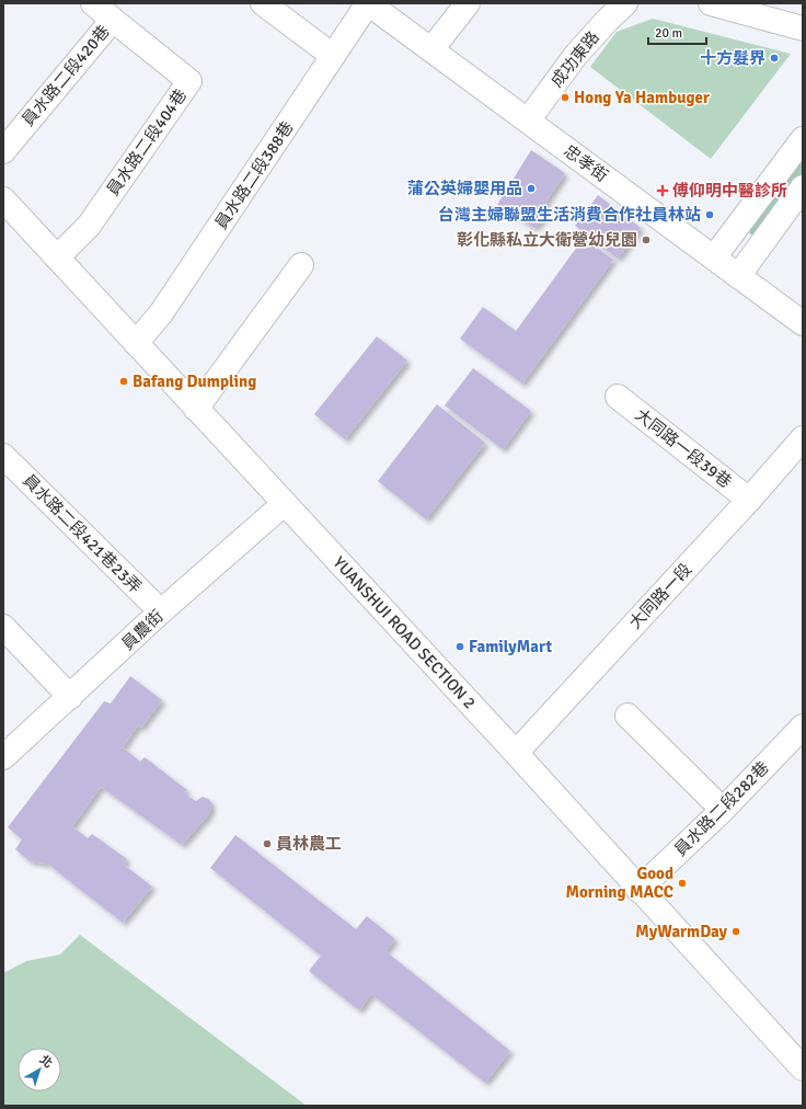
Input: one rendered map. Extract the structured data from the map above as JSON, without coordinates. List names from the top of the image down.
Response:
{
  "streets": {
    "street": [
      "成功東路",
      "員水路二段420巷",
      "員水路二段404巷",
      "忠孝街",
      "員水路二段388巷",
      "大同路一段39巷",
      "員水路二段421巷23弄",
      "大同路一段",
      "員農街",
      "YUANSHUI ROAD SECTION 2",
      "員水路二段282巷"
    ]
  },
  "crossings": [
    ["成功東路", "忠孝街"],
    ["員水路二段420巷", "員水路二段404巷"],
    ["員水路二段404巷", "YUANSHUI ROAD SECTION 2"],
    ["忠孝街", "員水路二段388巷"],
    ["員水路二段388巷", "YUANSHUI ROAD SECTION 2"],
    ["大同路一段39巷", "大同路一段"],
    ["員水路二段421巷23弄", "員農街"],
    ["大同路一段", "YUANSHUI ROAD SECTION 2"],
    ["員農街", "YUANSHUI ROAD SECTION 2"],
    ["YUANSHUI ROAD SECTION 2", "員水路二段282巷"]
  ],
  "places": {
    "other": [
      "十方髮界",
      "Hong Ya Hambuger",
      "蒲公英婦嬰用品",
      "台灣主婦聯盟生活消費合作社員林站",
      "彰化縣私立大衛營幼兒園",
      "Bafang Dumpling",
      "FamilyMart",
      "員林農工",
      "Good Morning MACC",
      "MyWarmDay"
    ],
    "health": ["傅仰明中醫診所"]
  },
  "scale_bar": "20 m",
  "north": "top right"
}
